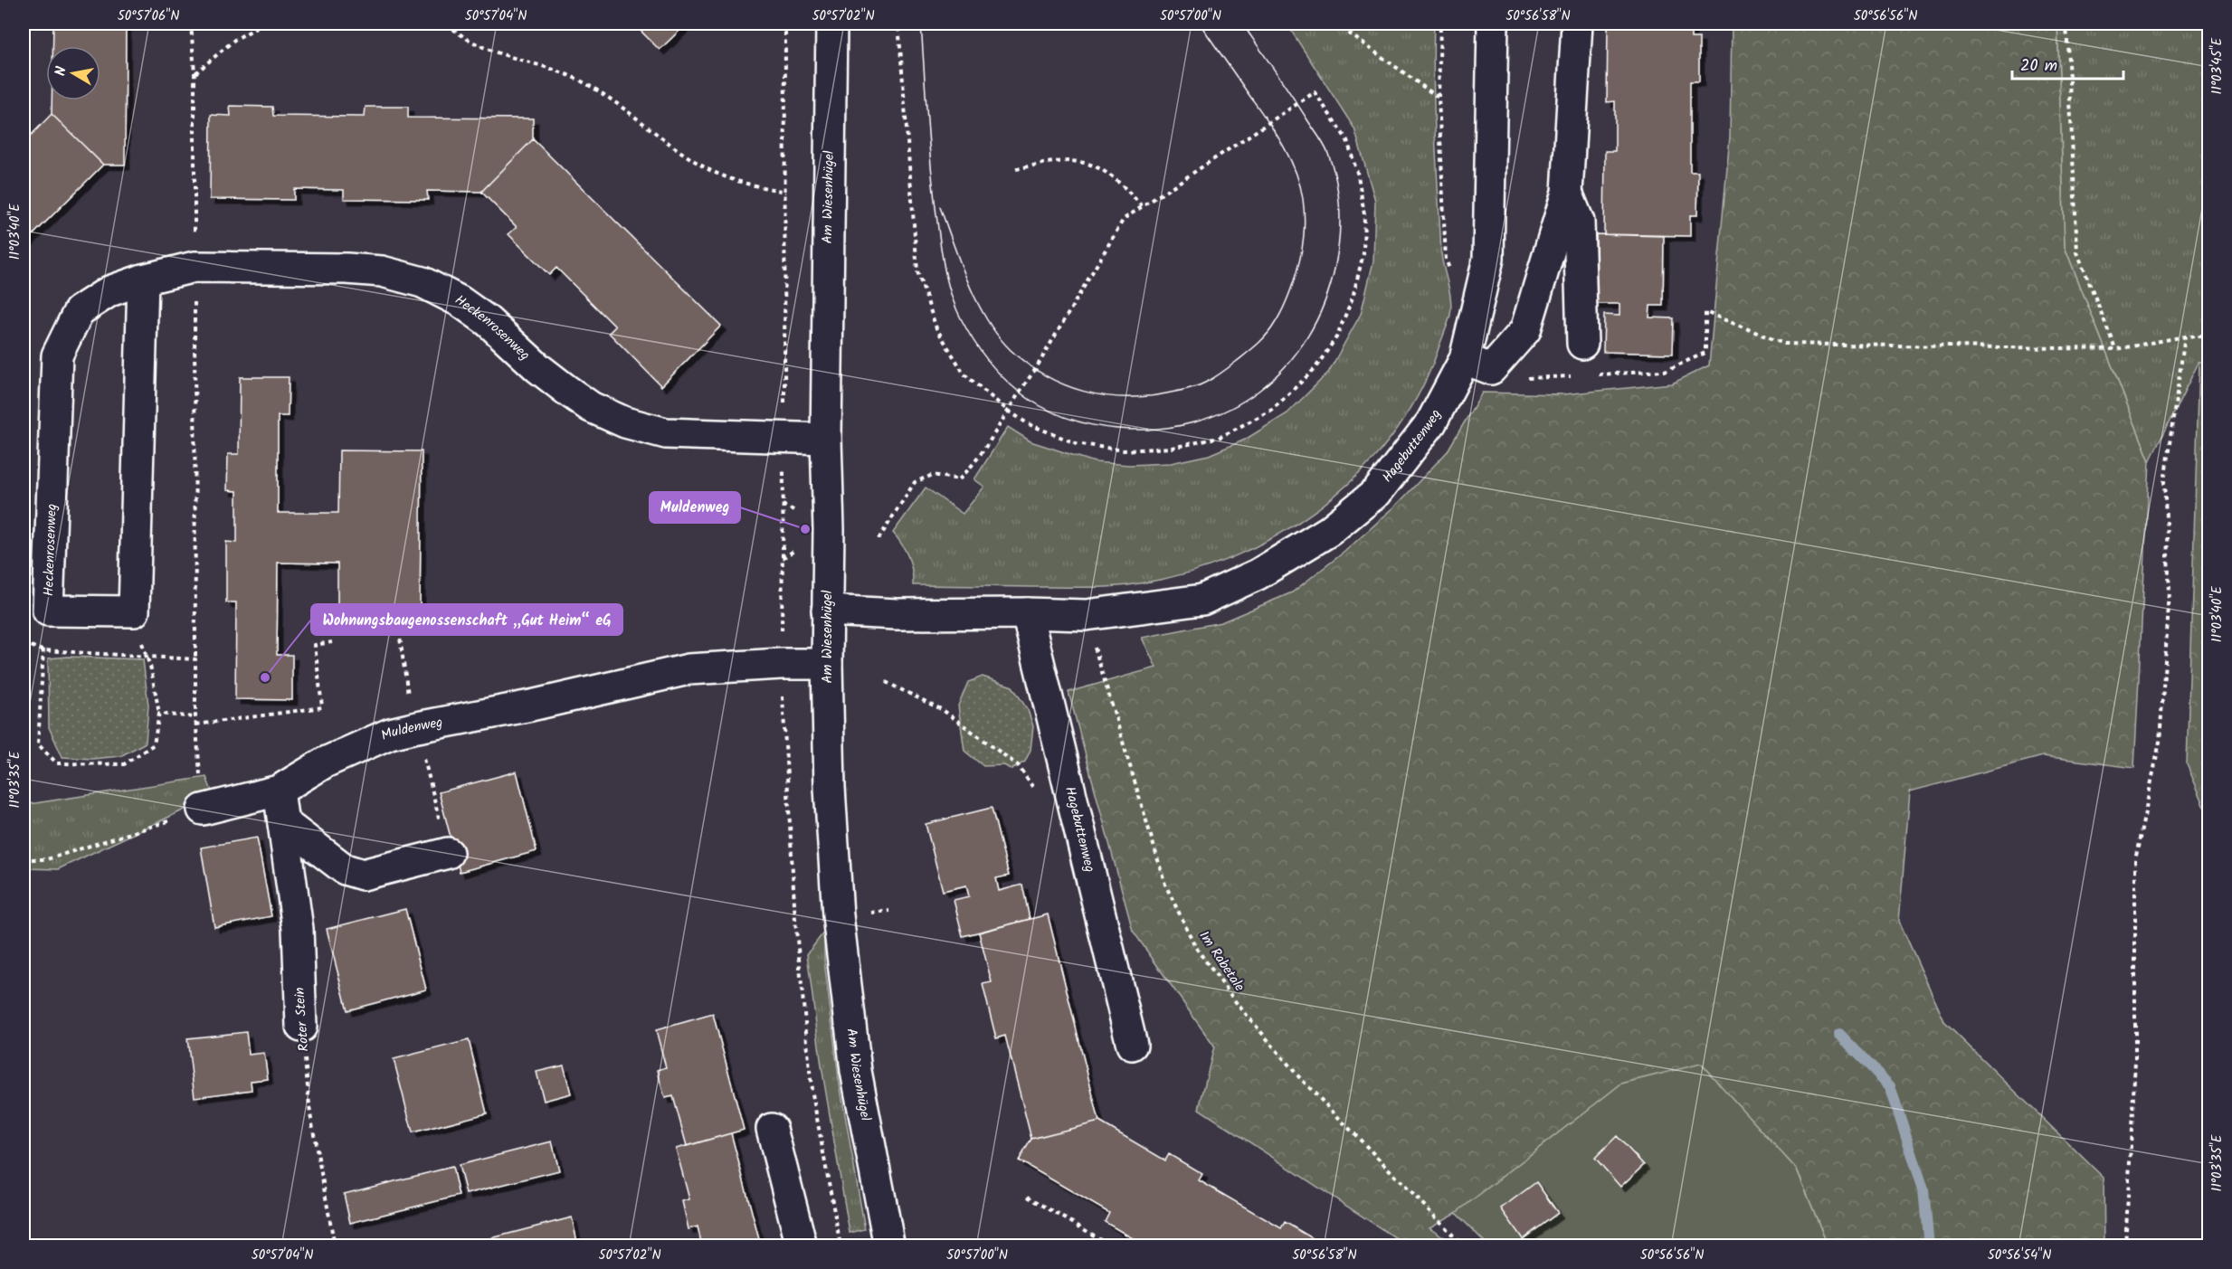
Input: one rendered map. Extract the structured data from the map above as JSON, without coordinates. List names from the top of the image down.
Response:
{
  "streets": {
    "street": [
      "Am Wiesenhügel",
      "Heckenrosenweg",
      "Hagebuttenweg",
      "Muldenweg",
      "Roter Stein"
    ],
    "path": ["Im Rabetale"]
  },
  "crossings": [
    ["Am Wiesenhügel", "Heckenrosenweg"],
    ["Am Wiesenhügel", "Hagebuttenweg"],
    ["Am Wiesenhügel", "Muldenweg"],
    ["Hagebuttenweg", "Im Rabetale"],
    ["Muldenweg", "Roter Stein"]
  ],
  "places": ["Muldenweg", "Wohnungsbaugenossenschaft „Gut Heim“ eG"],
  "scale_bar": "20 m",
  "north": "left",
  "coordinates": [
    "50°57'06\"N",
    "50°57'04\"N",
    "50°57'02\"N",
    "50°57'00\"N",
    "50°56'58\"N",
    "50°56'56\"N",
    "11°03'45\"E",
    "11°03'40\"E",
    "11°03'35\"E",
    "50°56'54\"N"
  ]
}
